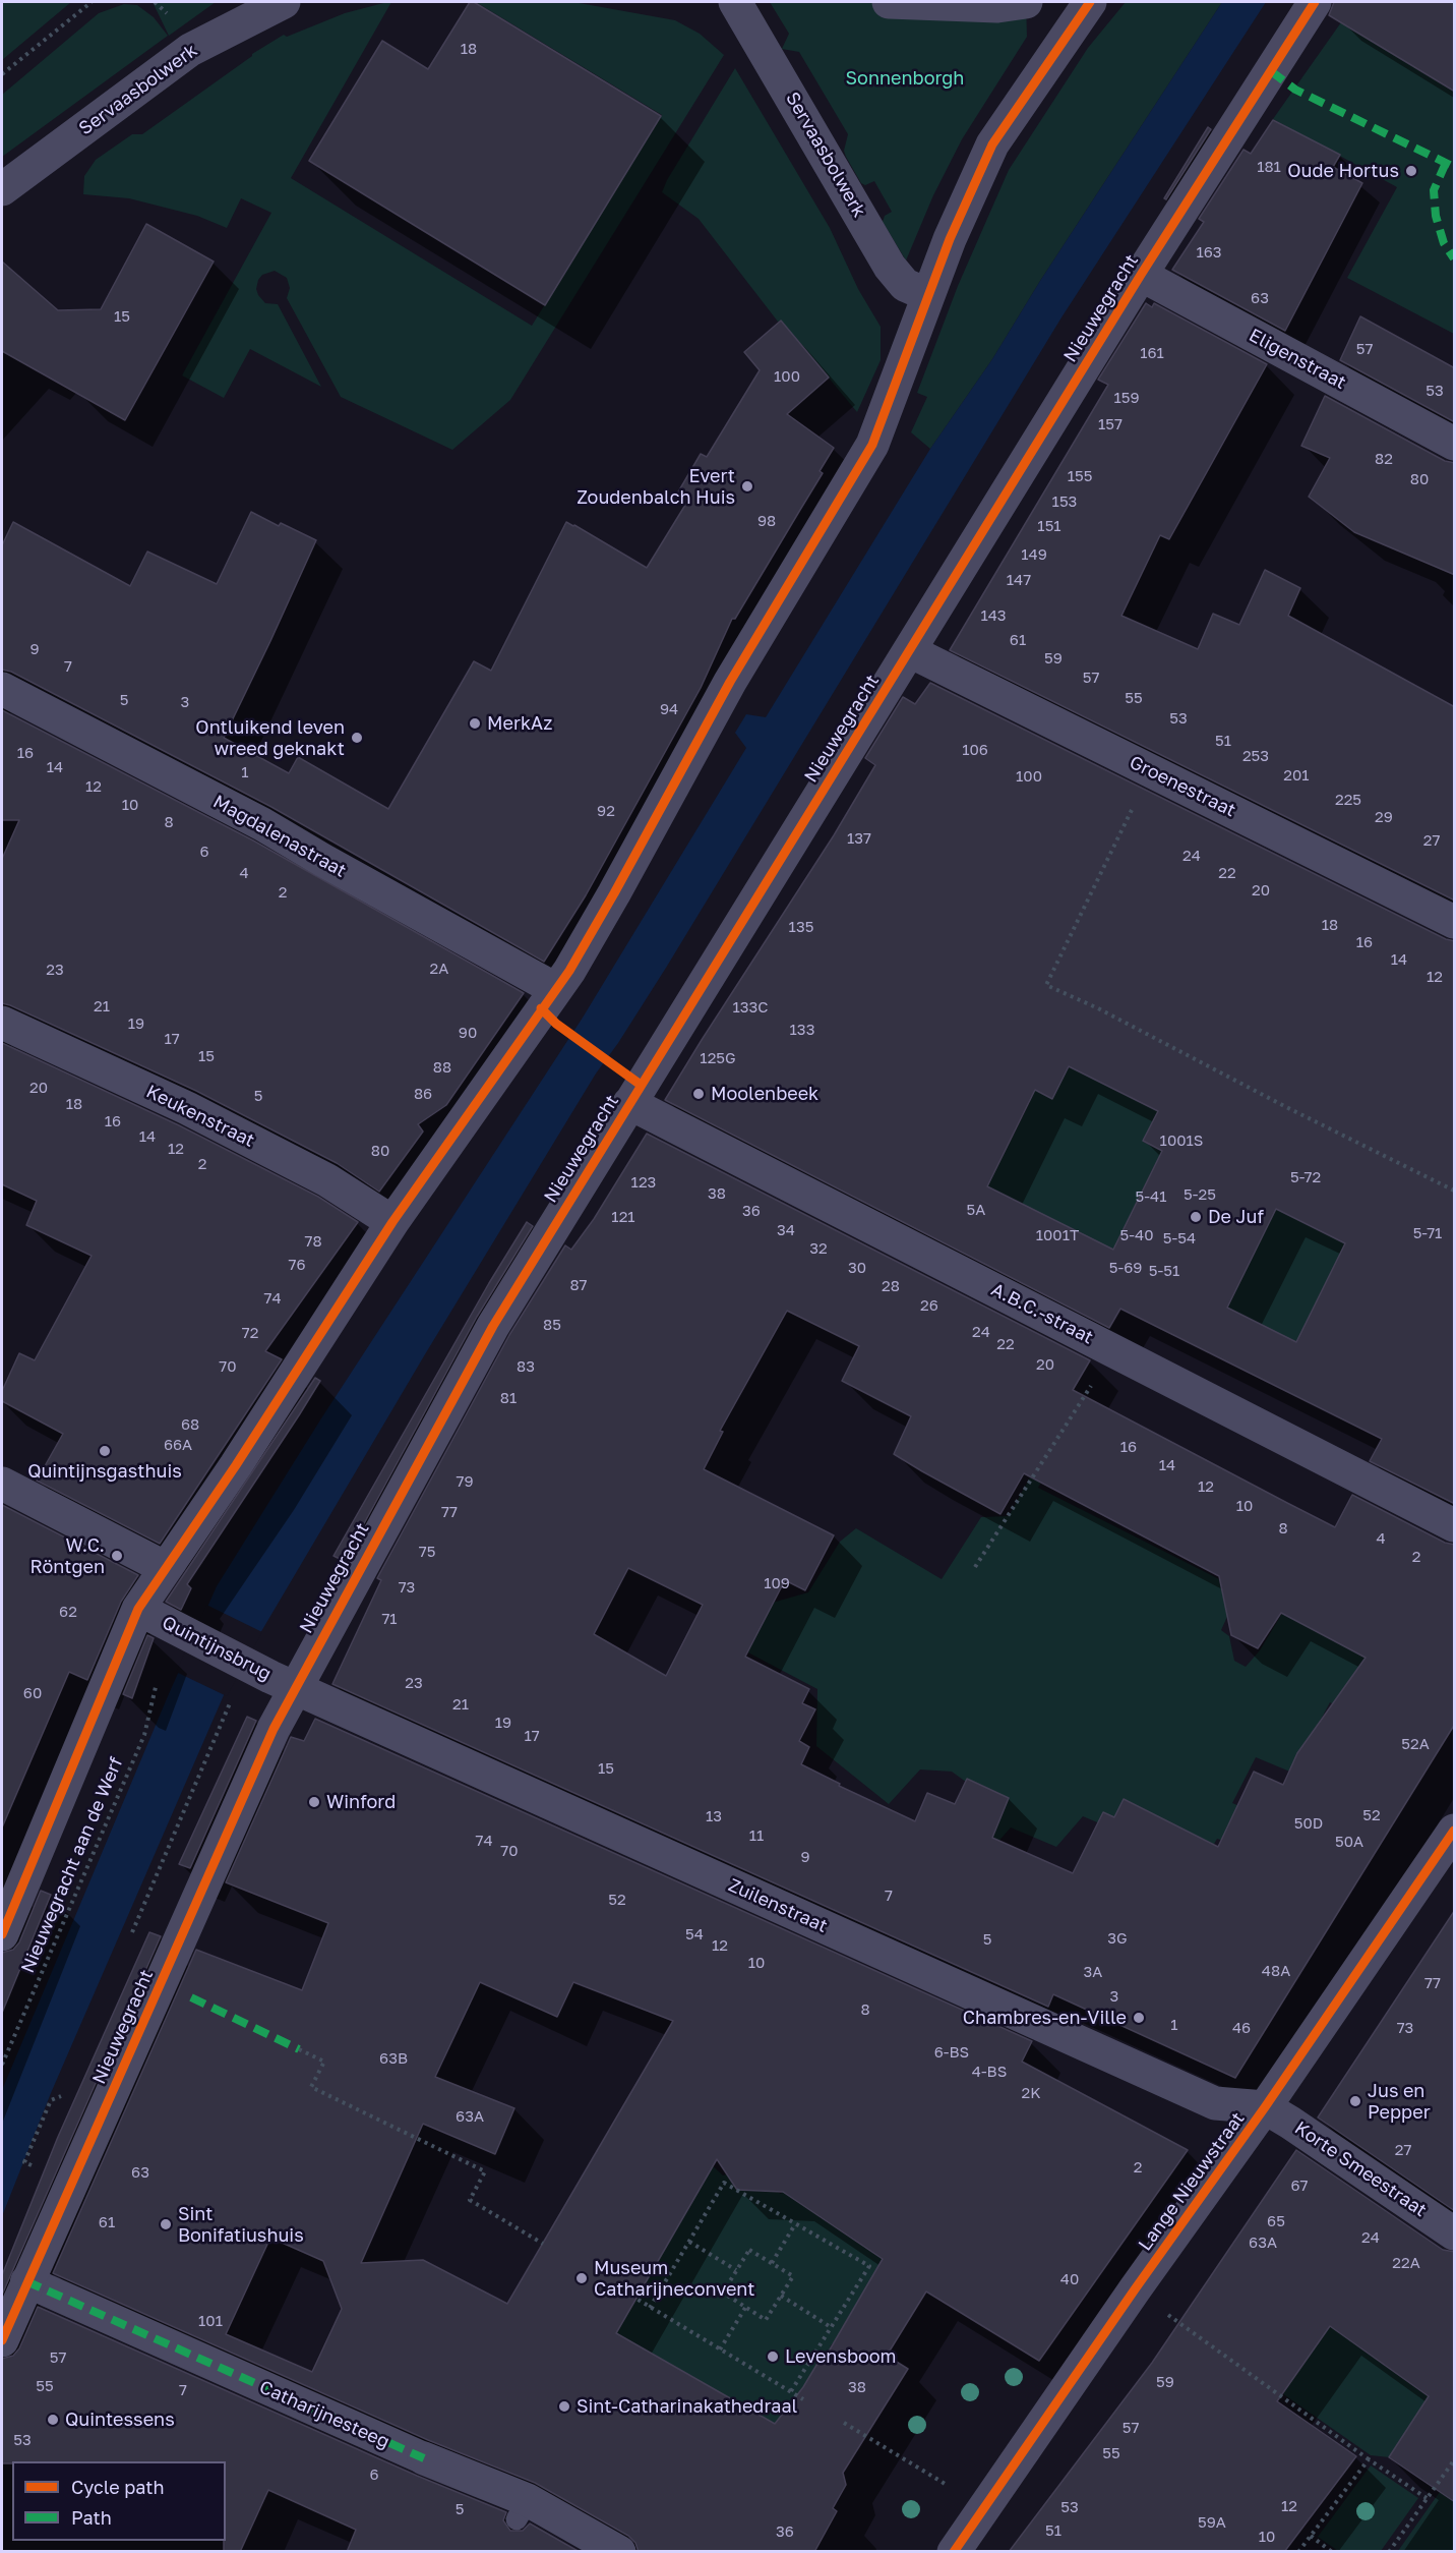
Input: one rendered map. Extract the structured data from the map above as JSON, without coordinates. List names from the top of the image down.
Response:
{
  "streets": {
    "street": [
      "Servaasbolwerk",
      "Nieuwegracht",
      "Eligenstraat",
      "Groenestraat",
      "Magdalenastraat",
      "Keukenstraat",
      "A.B.C.-straat",
      "Quintijnsbrug",
      "Zuilenstraat",
      "Korte Smeestraat",
      "Lange Nieuwstraat",
      "Catharijnesteeg"
    ],
    "path": ["Nieuwegracht aan de Werf"]
  },
  "crossings": [
    ["Nieuwegracht", "Eligenstraat"],
    ["Nieuwegracht", "Groenestraat"],
    ["Nieuwegracht", "A.B.C.-straat"],
    ["Nieuwegracht", "Quintijnsbrug"],
    ["Nieuwegracht", "Zuilenstraat"],
    ["Nieuwegracht", "Catharijnesteeg"],
    ["Quintijnsbrug", "Zuilenstraat"],
    ["Zuilenstraat", "Korte Smeestraat"],
    ["Zuilenstraat", "Lange Nieuwstraat"],
    ["Korte Smeestraat", "Lange Nieuwstraat"]
  ],
  "parks": ["Sonnenborgh"],
  "places": [
    "Oude Hortus",
    "Evert Zoudenbalch Huis",
    "MerkAz",
    "Ontluikend leven wreed geknakt",
    "Moolenbeek",
    "De Juf",
    "Quintijnsgasthuis",
    "W.C. Röntgen",
    "Winford",
    "Chambres-en-Ville",
    "Jus en Pepper",
    "Sint Bonifatiushuis",
    "Museum Catharijneconvent",
    "Levensboom",
    "Sint-Catharinakathedraal",
    "Quintessens"
  ],
  "house_numbers": [
    "18",
    "181",
    "163",
    "63",
    "15",
    "57",
    "161",
    "100",
    "53",
    "159",
    "157",
    "82",
    "155",
    "80",
    "153",
    "98",
    "151",
    "149",
    "147",
    "143",
    "61",
    "9",
    "59",
    "7",
    "57",
    "55",
    "5",
    "3",
    "94",
    "53",
    "51",
    "106",
    "16",
    "253",
    "14",
    "1",
    "201",
    "100",
    "12",
    "225",
    "10",
    "92",
    "29",
    "8",
    "137",
    "27",
    "6",
    "24",
    "4",
    "22",
    "20",
    "2",
    "18",
    "135",
    "16",
    "14",
    "2A",
    "23",
    "12",
    "21",
    "133C",
    "19",
    "133",
    "90",
    "17",
    "15",
    "125G",
    "88",
    "20",
    "86",
    "5",
    "18",
    "16",
    "14",
    "1001S",
    "12",
    "80",
    "2",
    "5-72",
    "123",
    "38",
    "5-25",
    "5-41",
    "5A",
    "36",
    "121",
    "34",
    "5-71",
    "1001T",
    "5-40",
    "5-54",
    "78",
    "32",
    "76",
    "30",
    "5-69",
    "5-51",
    "87",
    "28",
    "74",
    "26",
    "85",
    "24",
    "72",
    "22",
    "20",
    "70",
    "83",
    "81",
    "68",
    "66A",
    "16",
    "14",
    "79",
    "12",
    "10",
    "77",
    "8",
    "4",
    "75",
    "2",
    "109",
    "73",
    "62",
    "71",
    "23",
    "60",
    "21",
    "19",
    "17",
    "52A",
    "15",
    "52",
    "13",
    "50D",
    "11",
    "74",
    "50A",
    "70",
    "9",
    "7",
    "52",
    "54",
    "3G",
    "5",
    "12",
    "10",
    "48A",
    "3A",
    "77",
    "3",
    "8",
    "1",
    "46",
    "73",
    "6-BS",
    "63B",
    "4-BS",
    "2K",
    "63A",
    "27",
    "2",
    "63",
    "67",
    "65",
    "61",
    "24",
    "63A",
    "22A",
    "40",
    "101",
    "57",
    "59",
    "55",
    "38",
    "7",
    "57",
    "53",
    "55",
    "6",
    "12",
    "53",
    "5",
    "59A",
    "51",
    "36",
    "10"
  ],
  "legend": ["Cycle path", "Path"]
}
